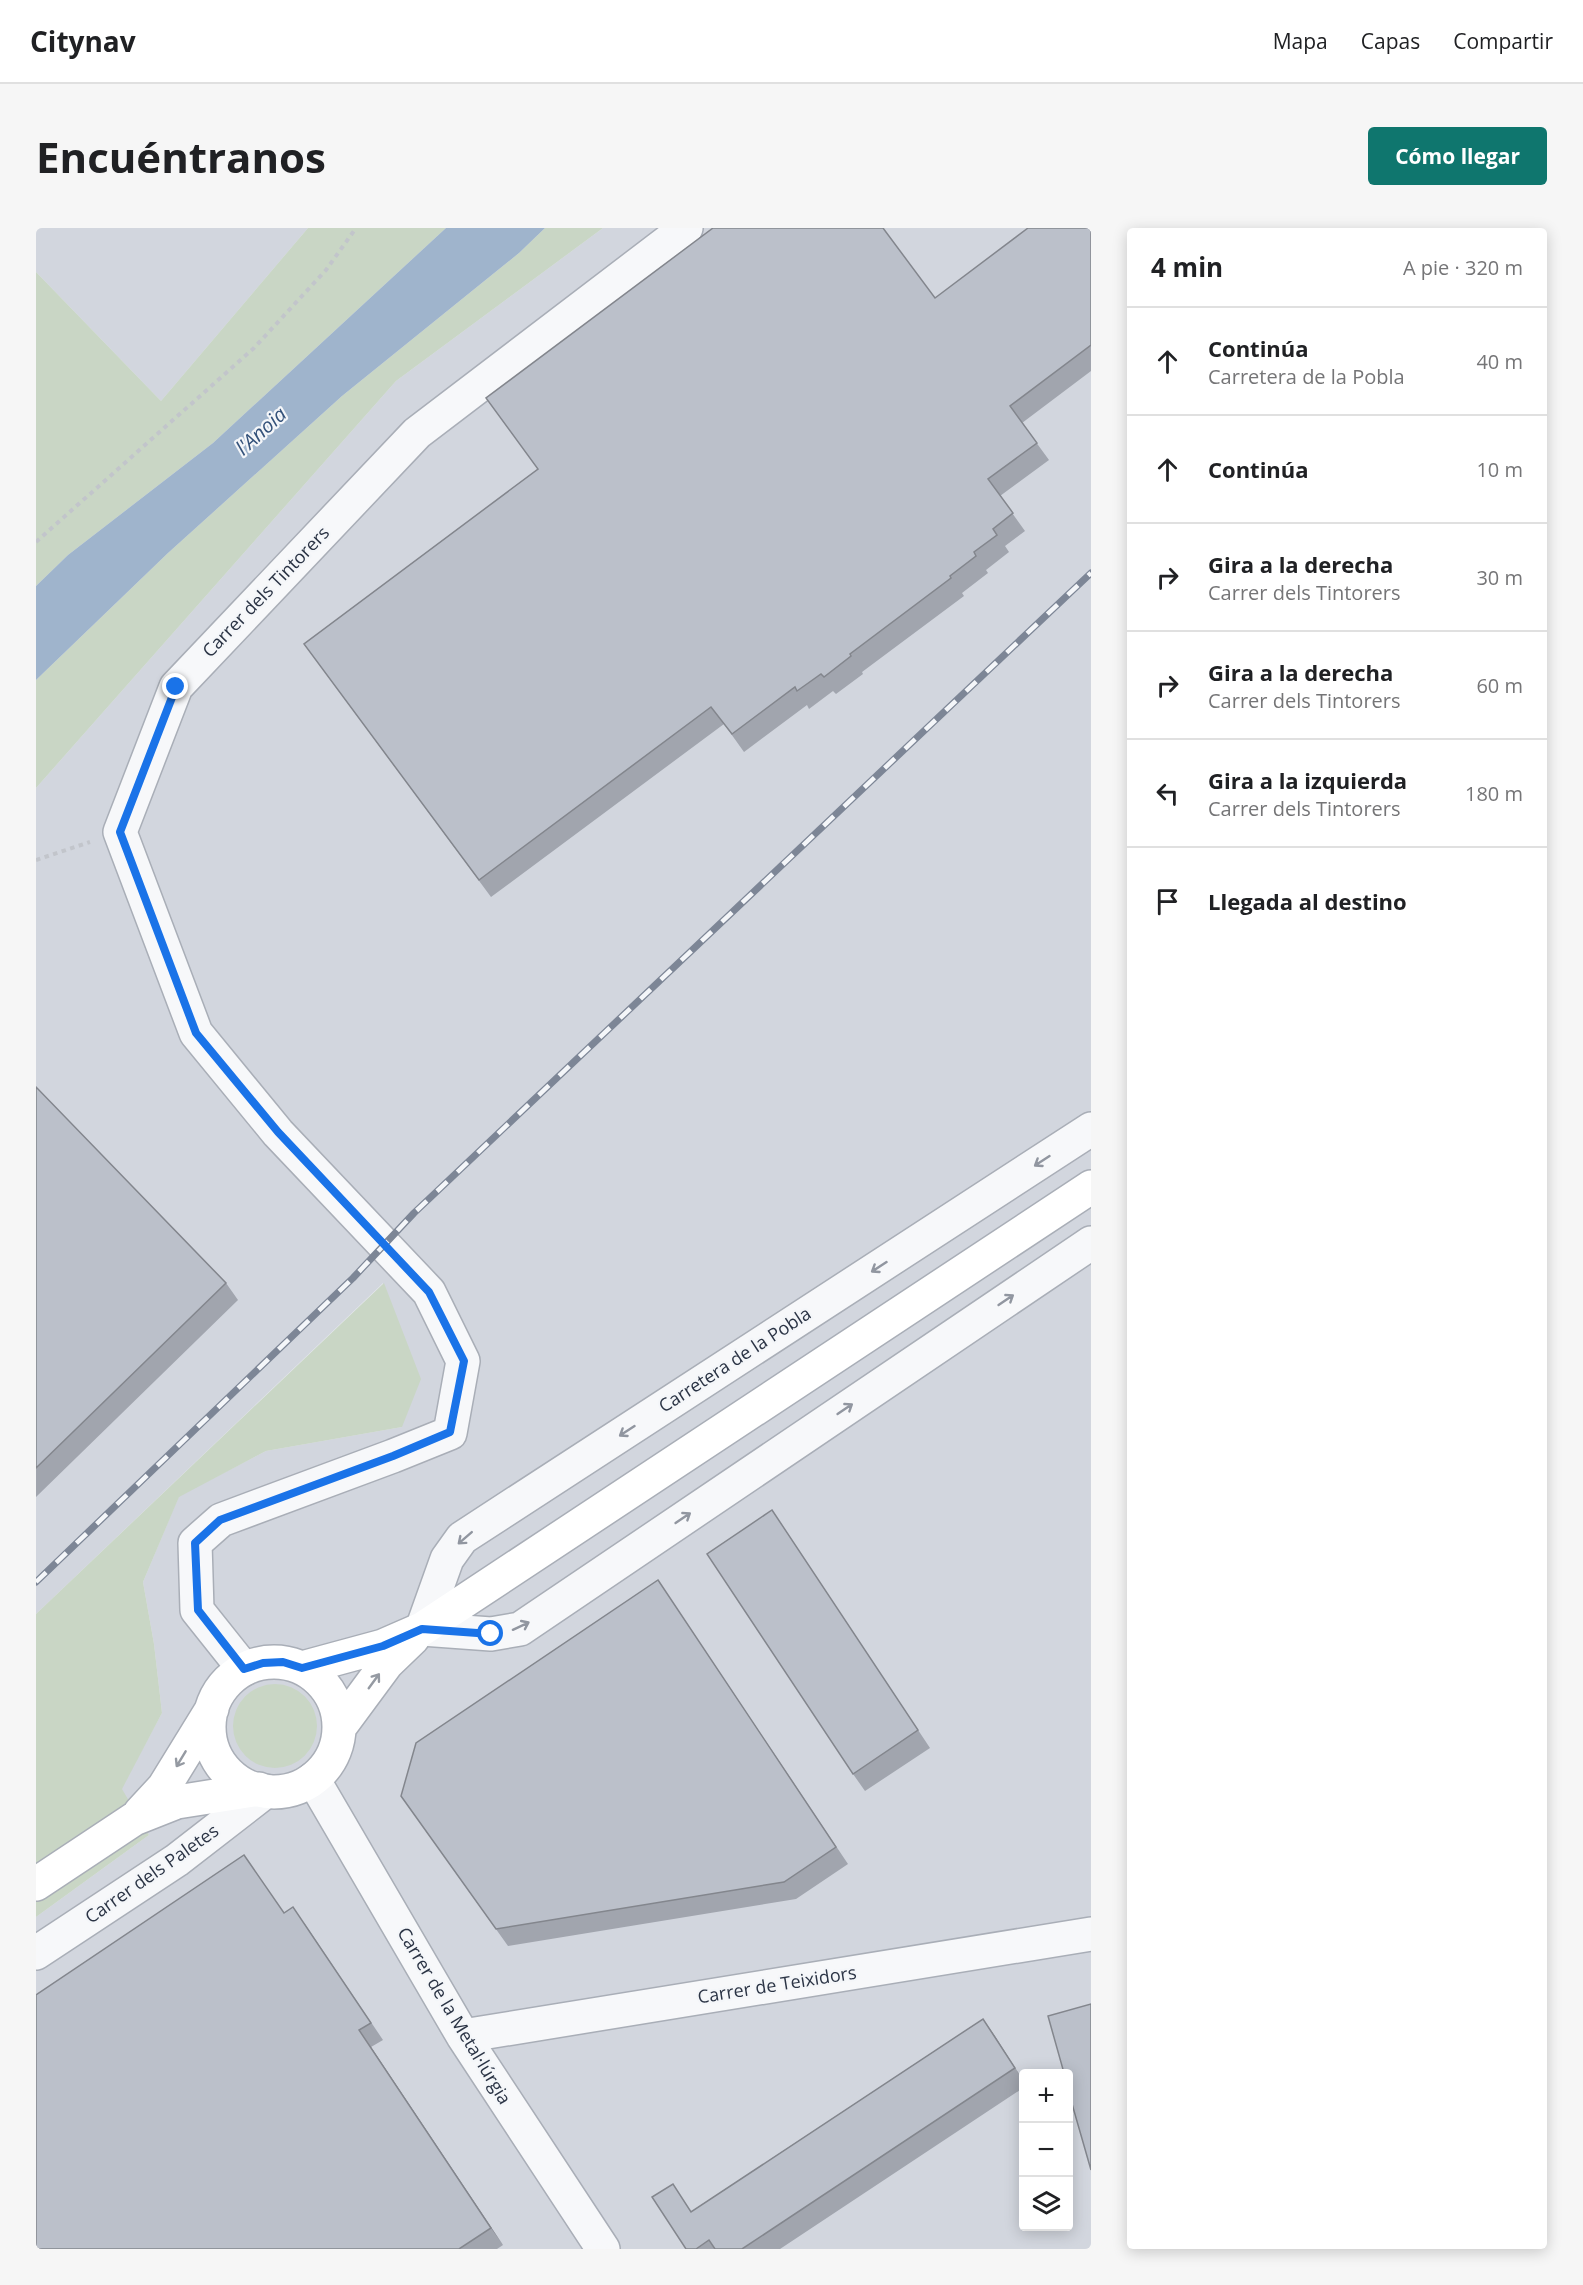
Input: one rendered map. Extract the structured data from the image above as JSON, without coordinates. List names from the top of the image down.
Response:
{
  "streets": {
    "street": [
      "Carrer dels Tintorers",
      "Carretera de la Pobla",
      "Carrer dels Paletes",
      "Carrer de Teixidors",
      "Carrer de la Metal·lúrgia"
    ]
  },
  "crossings": [
    ["Carretera de la Pobla", "Carrer dels Paletes"],
    ["Carretera de la Pobla", "Carrer de la Metal·lúrgia"],
    ["Carrer dels Paletes", "Carrer de la Metal·lúrgia"],
    ["Carrer de Teixidors", "Carrer de la Metal·lúrgia"]
  ],
  "water": ["l'Anoia"],
  "page": {
    "header": "Citynav",
    "nav": ["Mapa", "Capas", "Compartir"],
    "buttons": "Cómo llegar",
    "title": "Encuéntranos",
    "heading": ["4 min", "A pie · 320 m"],
    "list": [
      ["Continúa", "Carretera de la Pobla", "40 m"],
      ["Continúa", "10 m"],
      ["Gira a la derecha", "Carrer dels Tintorers", "30 m"],
      ["Gira a la derecha", "Carrer dels Tintorers", "60 m"],
      ["Gira a la izquierda", "Carrer dels Tintorers", "180 m"],
      "Llegada al destino"
    ],
    "map_buttons": ["+", "−"]
  }
}
